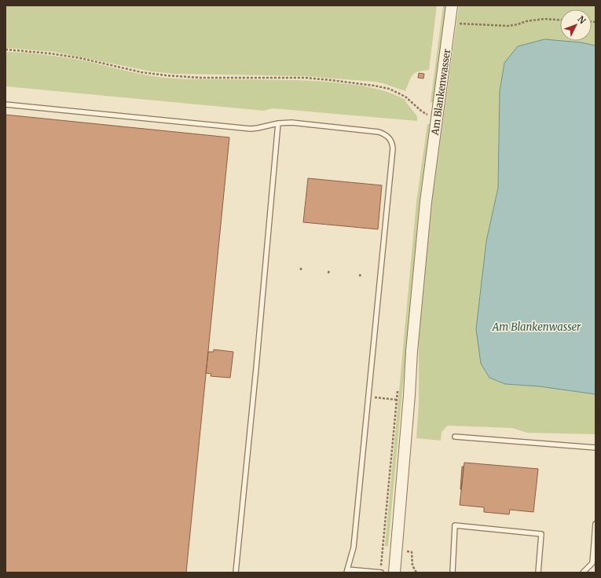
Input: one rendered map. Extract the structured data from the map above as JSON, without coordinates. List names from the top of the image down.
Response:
{
  "streets": {
    "street": ["Am Blankenwasser"]
  },
  "water": ["Am Blankenwasser"],
  "north": "top right"
}
